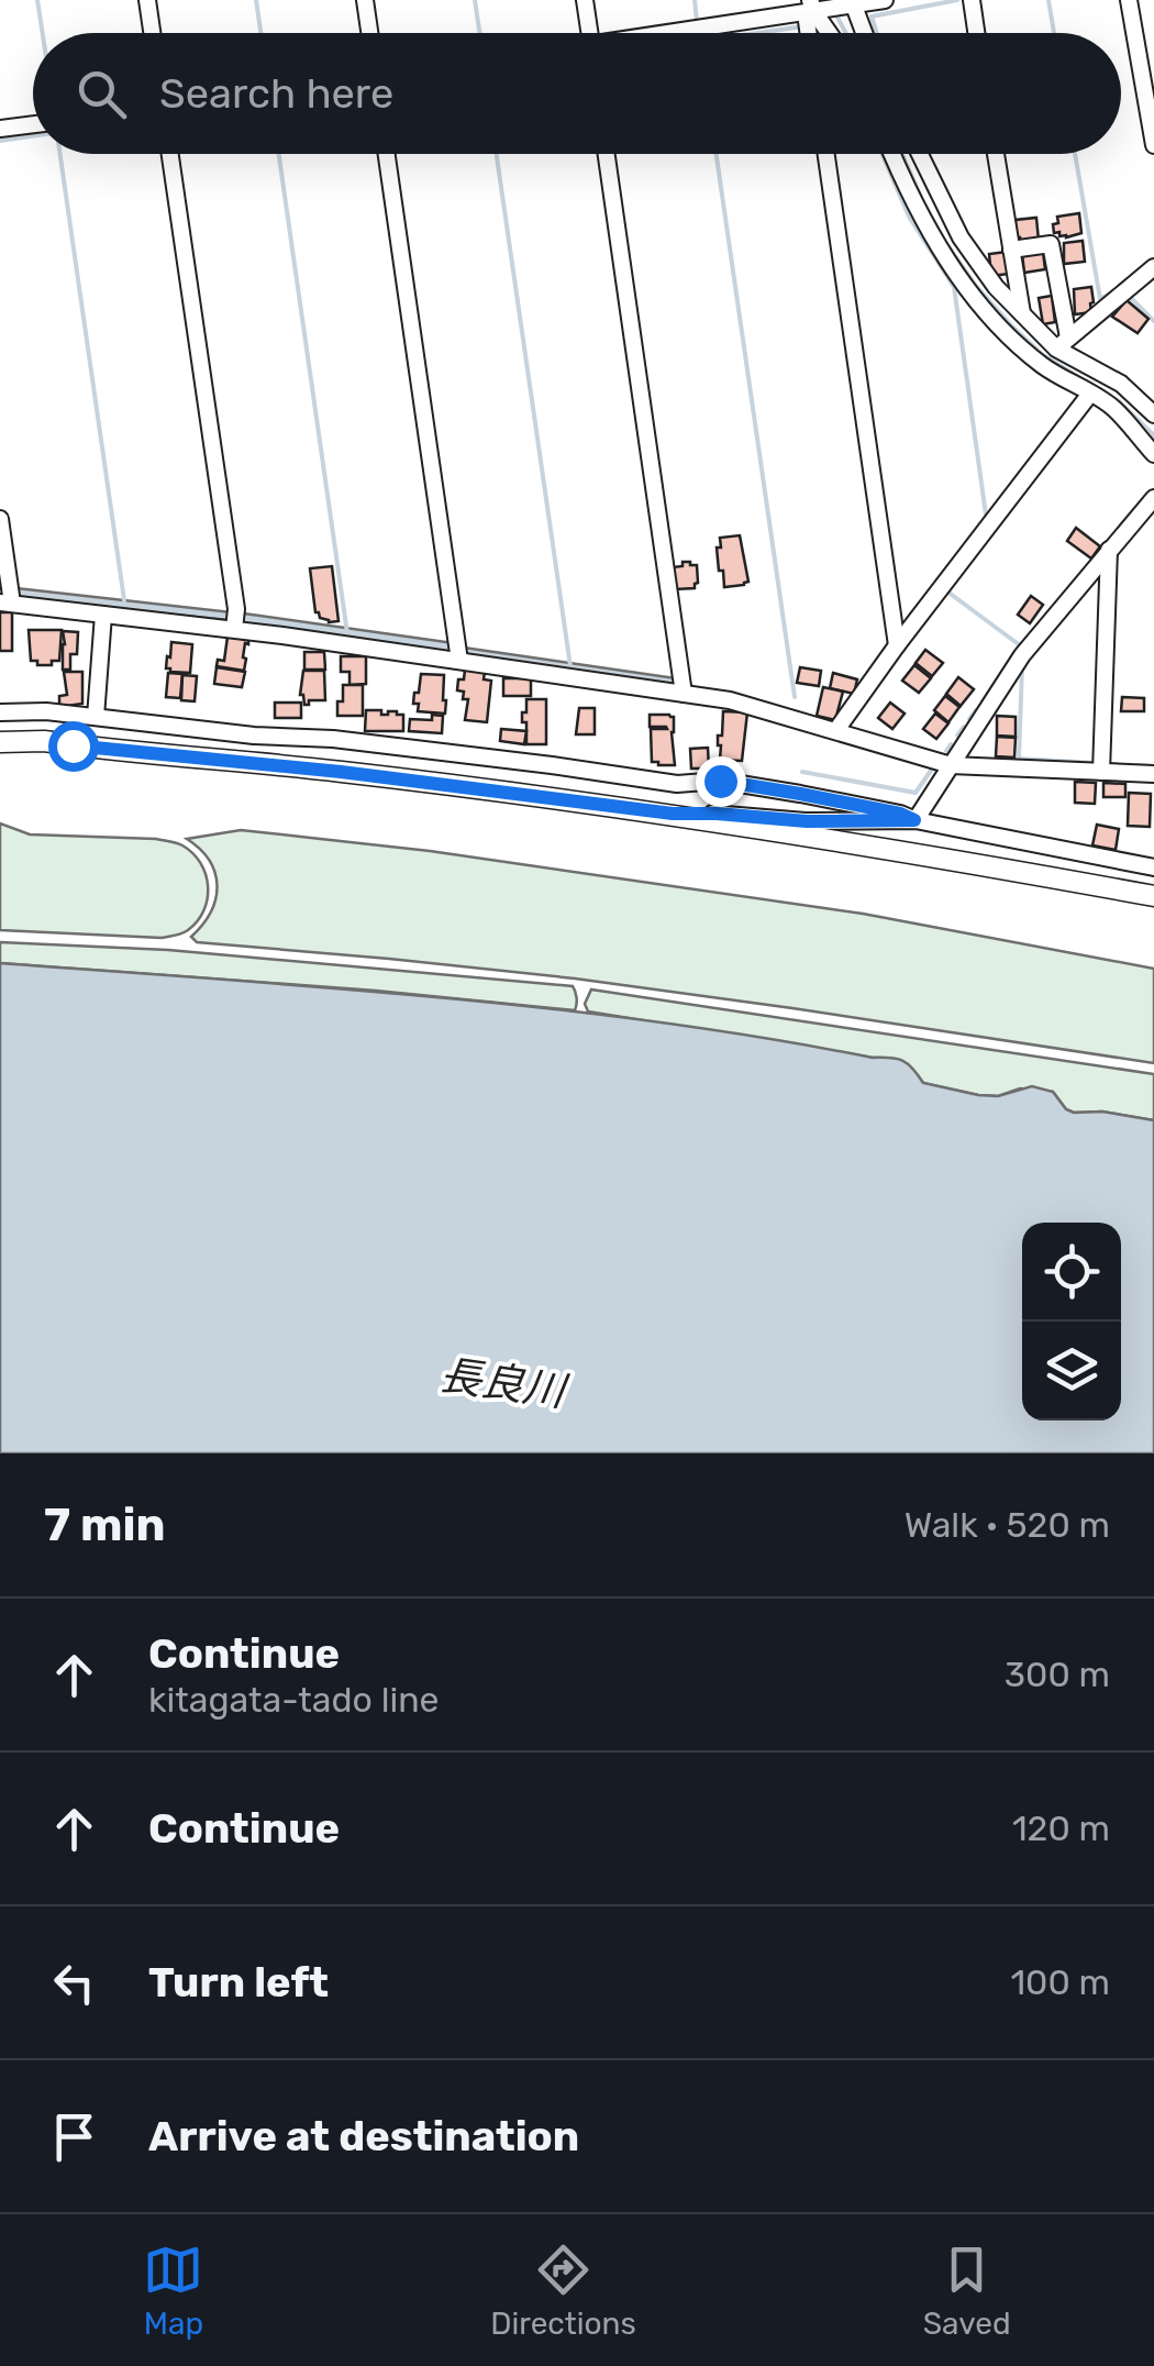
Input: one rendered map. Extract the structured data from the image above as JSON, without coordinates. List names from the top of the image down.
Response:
{
  "water": ["長良川"],
  "page": {
    "search": "Search here",
    "heading": ["7 min", "Walk · 520 m"],
    "list": [
      ["Continue", "kitagata-tado line", "300 m"],
      ["Continue", "120 m"],
      ["Turn left", "100 m"],
      "Arrive at destination"
    ],
    "nav": ["Map", "Directions", "Saved"]
  }
}
